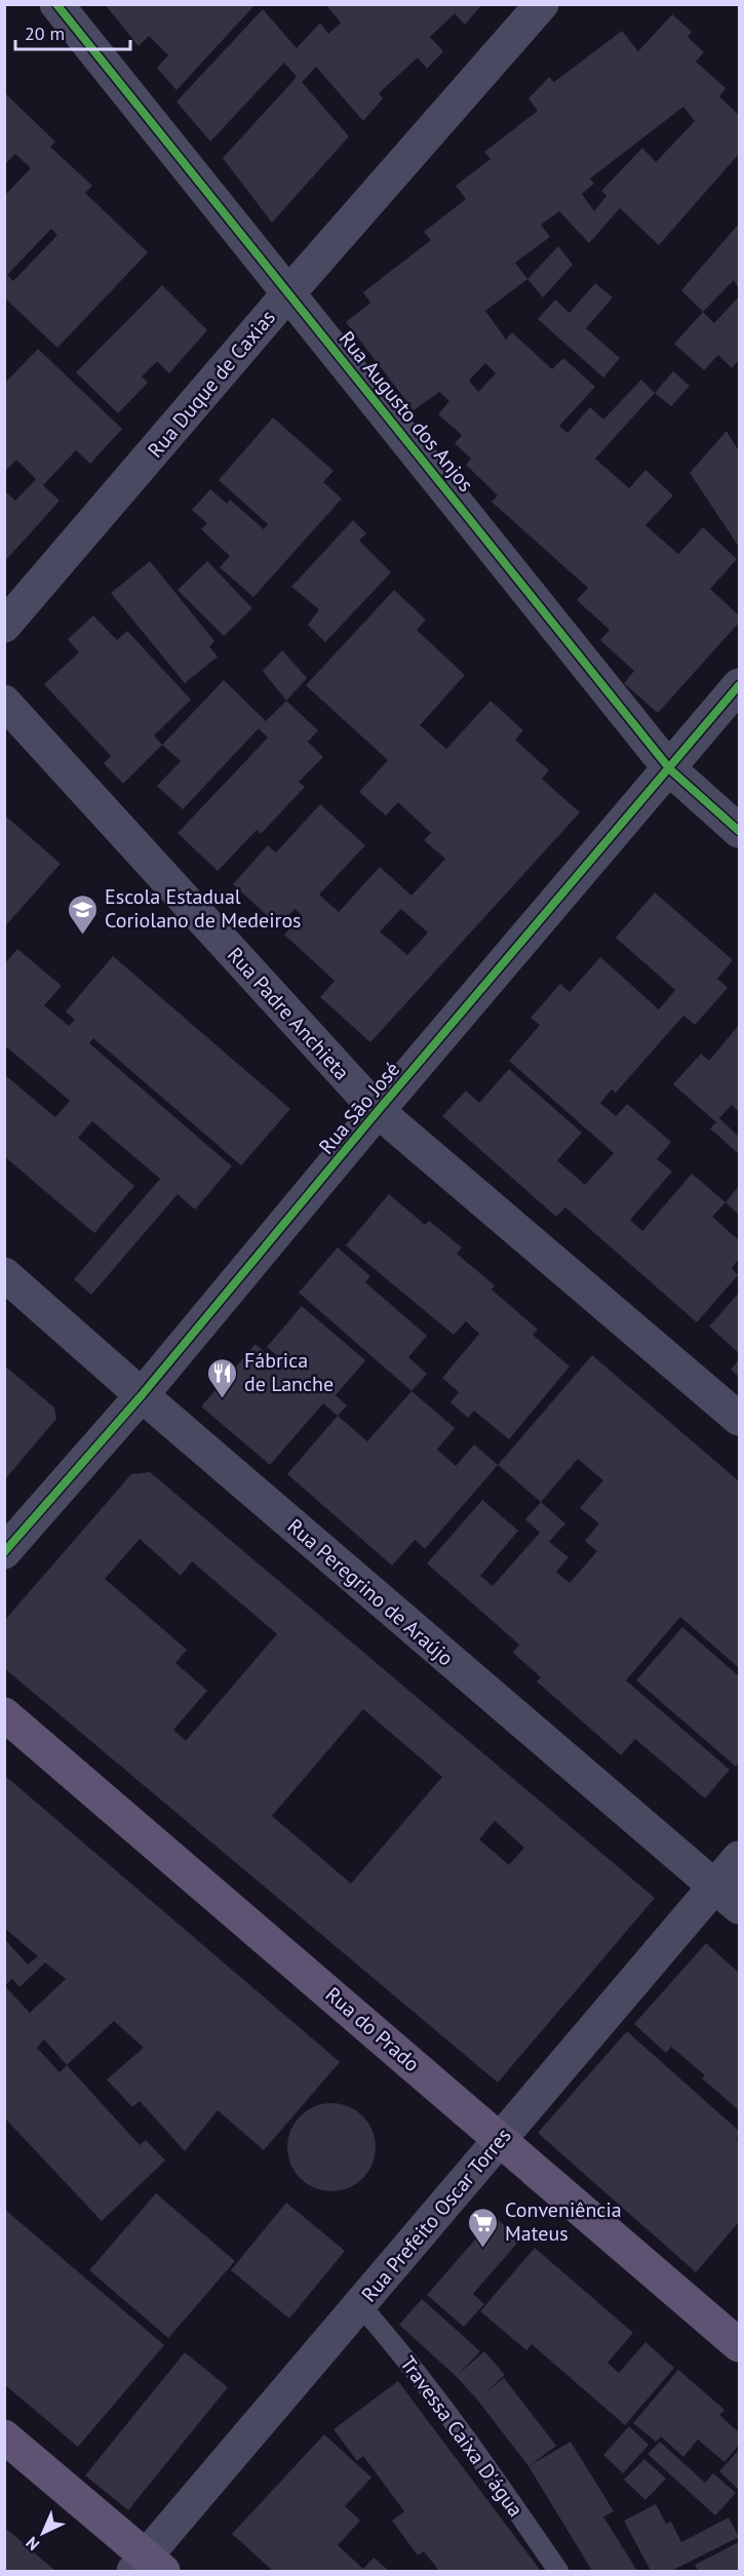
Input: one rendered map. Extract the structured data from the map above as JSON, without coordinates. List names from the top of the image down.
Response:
{
  "streets": {
    "main road": ["Rua do Prado"],
    "street": [
      "Rua Duque de Caxias",
      "Rua Augusto dos Anjos",
      "Rua Padre Anchieta",
      "Rua São José",
      "Rua Peregrino de Araújo",
      "Rua Prefeito Oscar Torres"
    ],
    "lane": ["Travessa Caixa D'água"]
  },
  "crossings": [
    ["Rua Duque de Caxias", "Rua Augusto dos Anjos"],
    ["Rua Augusto dos Anjos", "Rua São José"],
    ["Rua Padre Anchieta", "Rua São José"],
    ["Rua São José", "Rua Peregrino de Araújo"],
    ["Rua Peregrino de Araújo", "Rua Prefeito Oscar Torres"],
    ["Rua do Prado", "Rua Prefeito Oscar Torres"],
    ["Rua Prefeito Oscar Torres", "Travessa Caixa D'água"]
  ],
  "places": {
    "school or university": ["Escola Estadual Coriolano de Medeiros"],
    "restaurant": ["Fábrica de Lanche"],
    "supermarket": ["Conveniência Mateus"]
  },
  "scale_bar": "20 m",
  "north": "bottom left"
}
